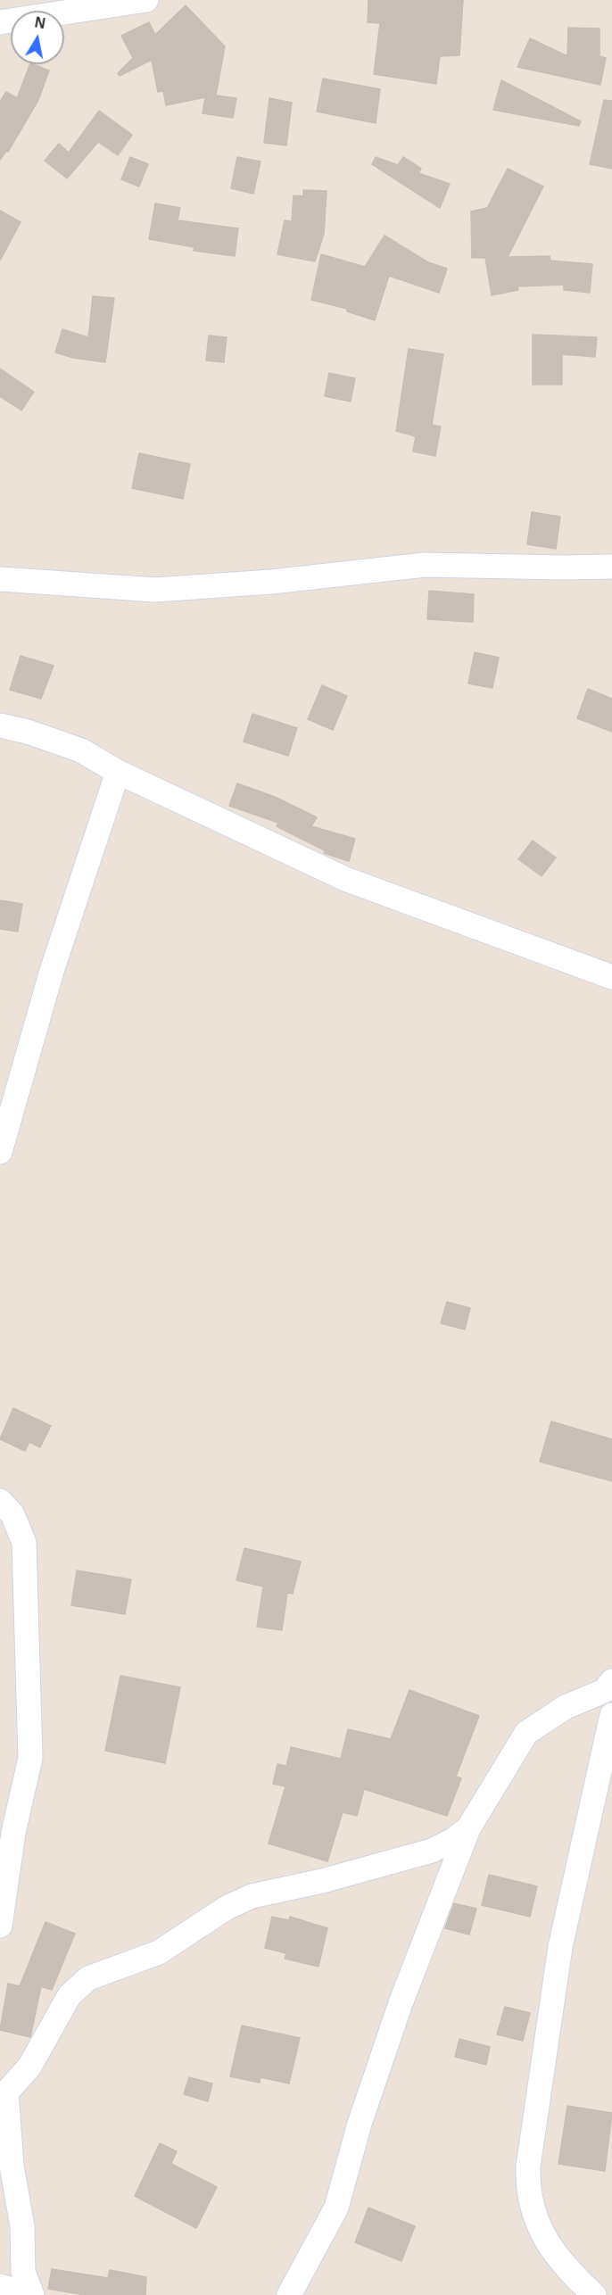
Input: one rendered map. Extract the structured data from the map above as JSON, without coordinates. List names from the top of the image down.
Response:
{
  "north": "top"
}
